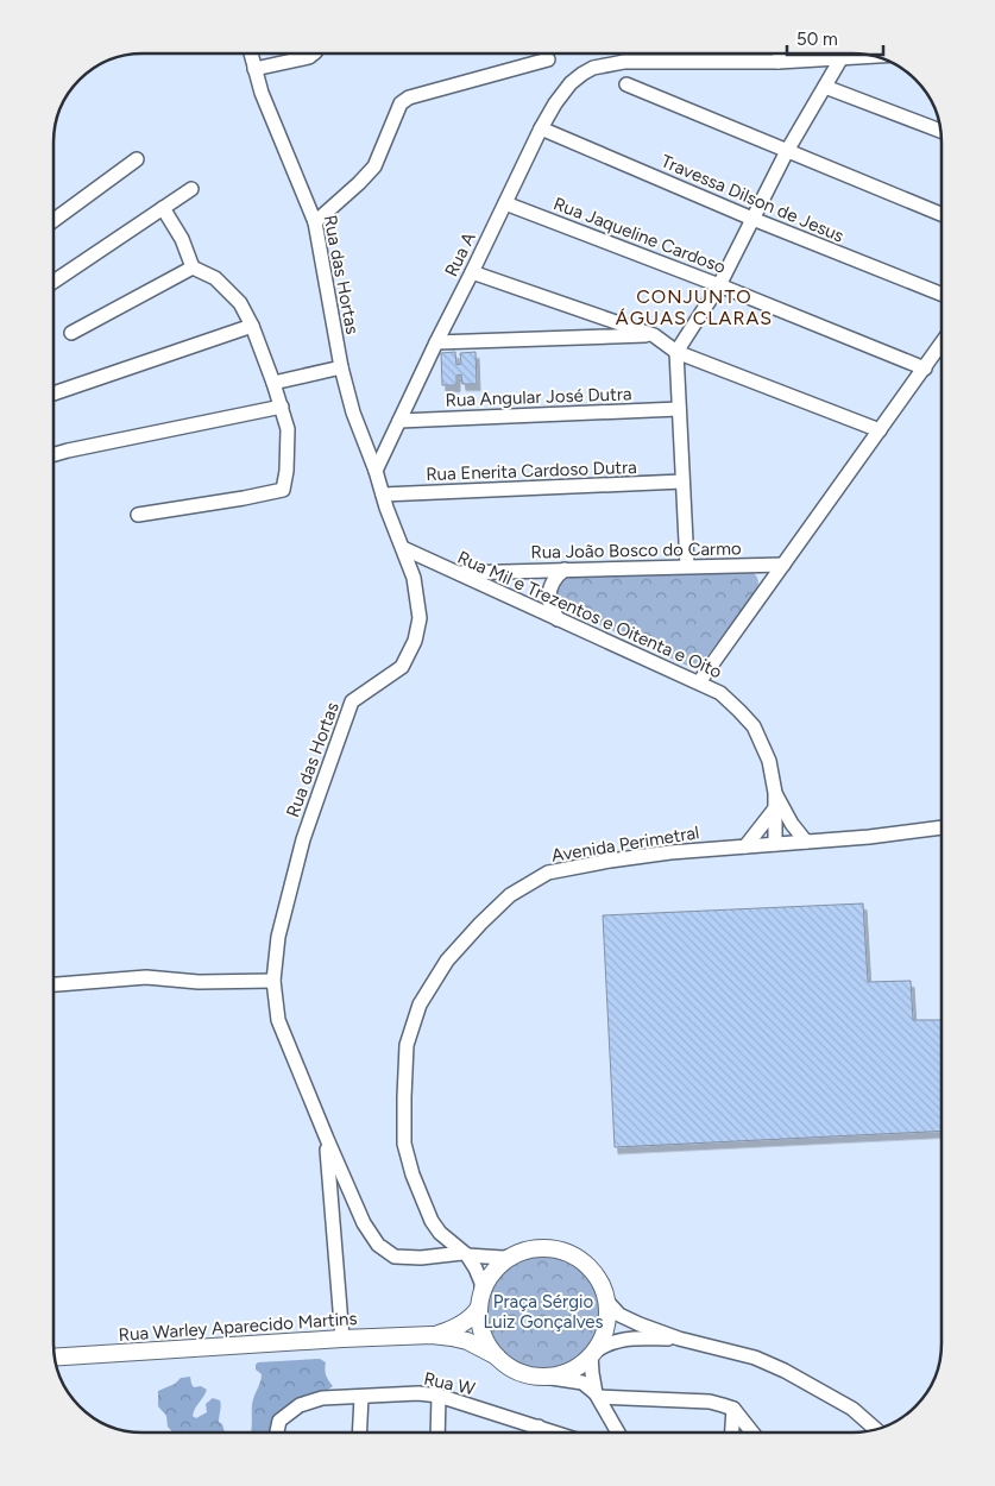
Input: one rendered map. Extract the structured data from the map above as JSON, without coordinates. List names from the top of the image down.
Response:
{
  "streets": {
    "street": [
      "Travessa Dilson de Jesus",
      "Rua Jaqueline Cardoso",
      "Rua A",
      "Rua das Hortas",
      "Rua Angular José Dutra",
      "Rua Enerita Cardoso Dutra",
      "Rua João Bosco do Carmo",
      "Rua Mil e Trezentos e Oitenta e Oito",
      "Avenida Perimetral",
      "Rua Warley Aparecido Martins",
      "Rua W"
    ]
  },
  "crossings": [
    ["Travessa Dilson de Jesus", "Rua A"],
    ["Rua Jaqueline Cardoso", "Rua A"],
    ["Rua A", "Rua das Hortas"],
    ["Rua A", "Rua Angular José Dutra"],
    ["Rua das Hortas", "Rua Enerita Cardoso Dutra"],
    ["Rua das Hortas", "Rua Mil e Trezentos e Oitenta e Oito"],
    ["Rua das Hortas", "Avenida Perimetral"],
    ["Rua João Bosco do Carmo", "Rua Mil e Trezentos e Oitenta e Oito"],
    ["Rua Mil e Trezentos e Oitenta e Oito", "Avenida Perimetral"],
    ["Avenida Perimetral", "Rua Warley Aparecido Martins"]
  ],
  "districts": ["CONJUNTO ÁGUAS CLARAS"],
  "parks": ["Praça Sérgio Luiz Gonçalves"],
  "scale_bar": "50 m"
}
